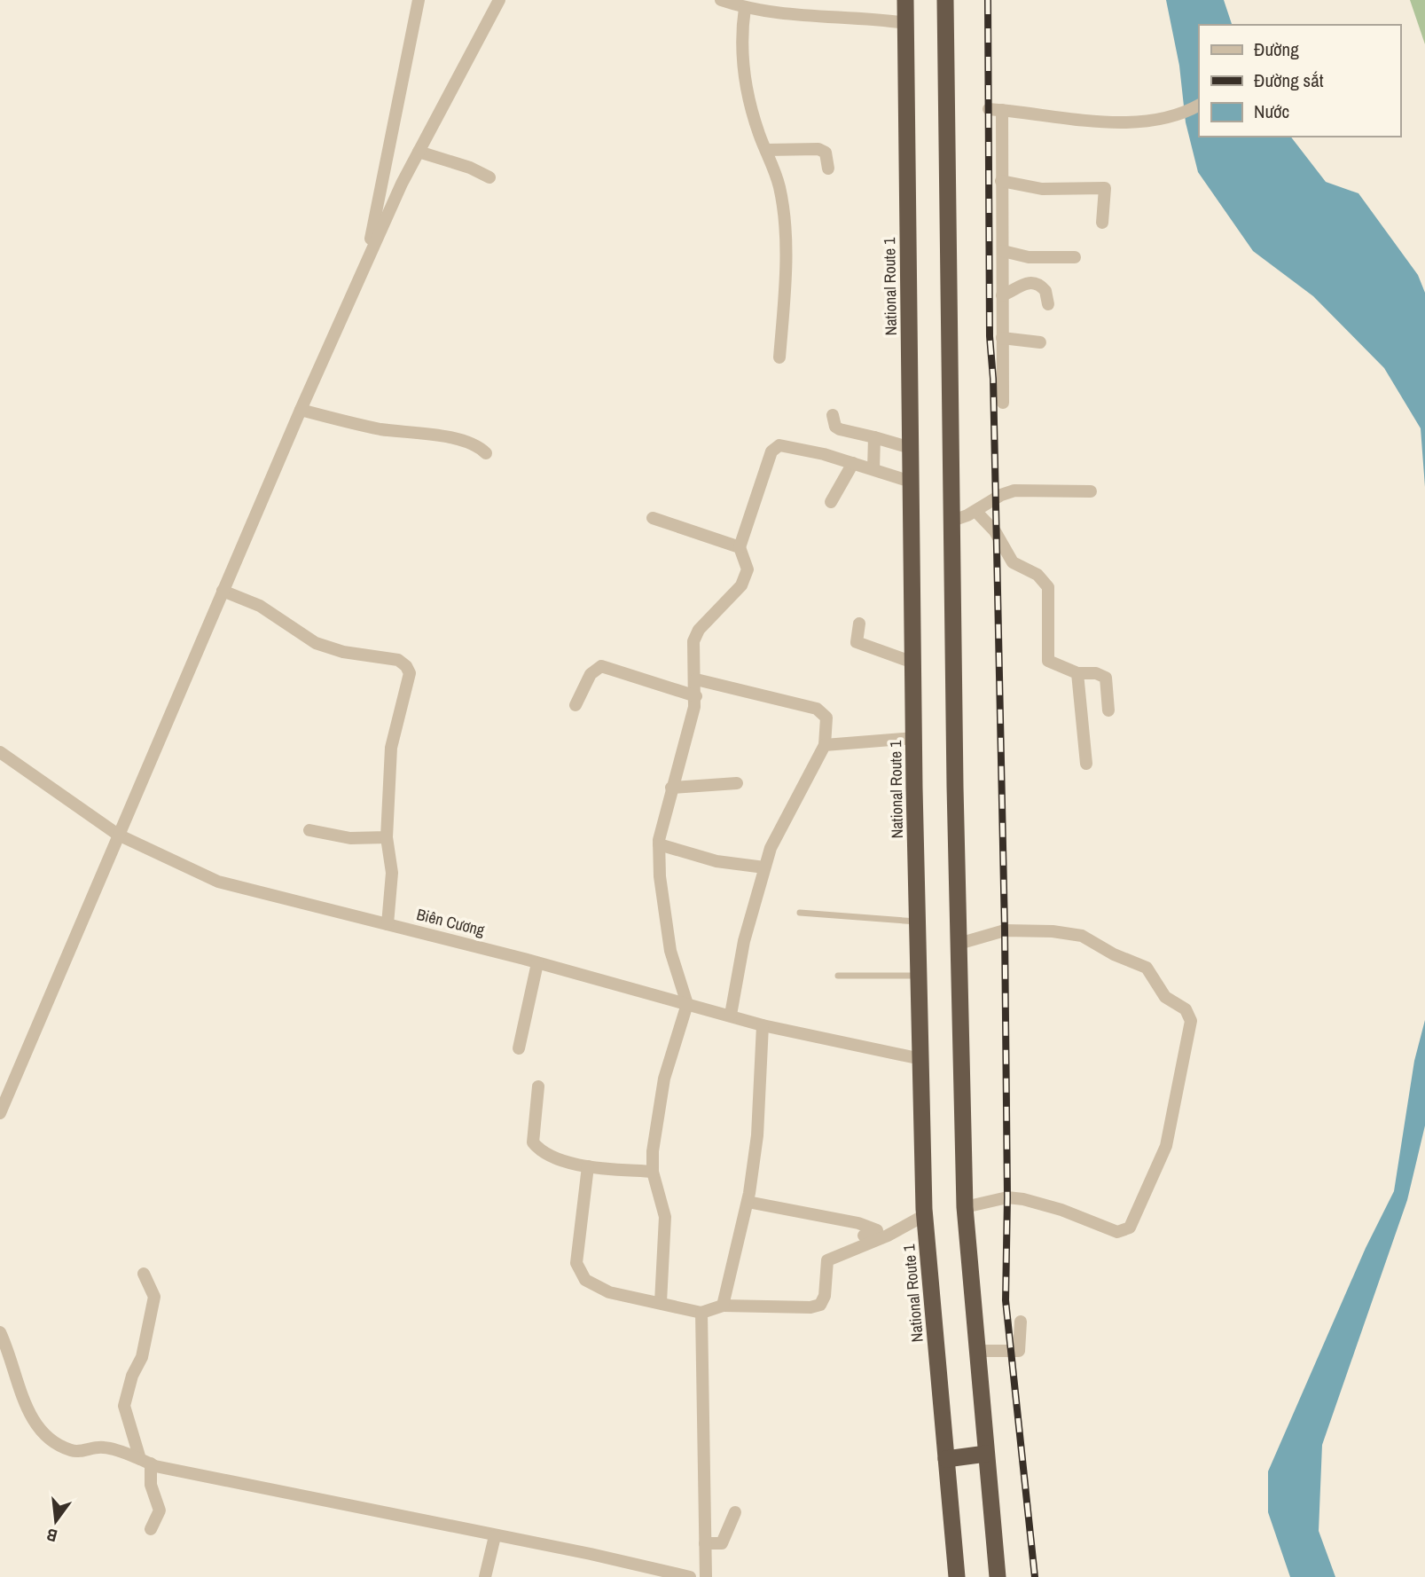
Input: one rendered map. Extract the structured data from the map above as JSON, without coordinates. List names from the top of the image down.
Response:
{
  "streets": {
    "highway": ["National Route 1"],
    "street": ["Biên Cương"]
  },
  "crossings": [
    ["National Route 1", "Biên Cương"]
  ],
  "legend": ["Đường", "Đường sắt", "Nước"],
  "north": "bottom"
}
